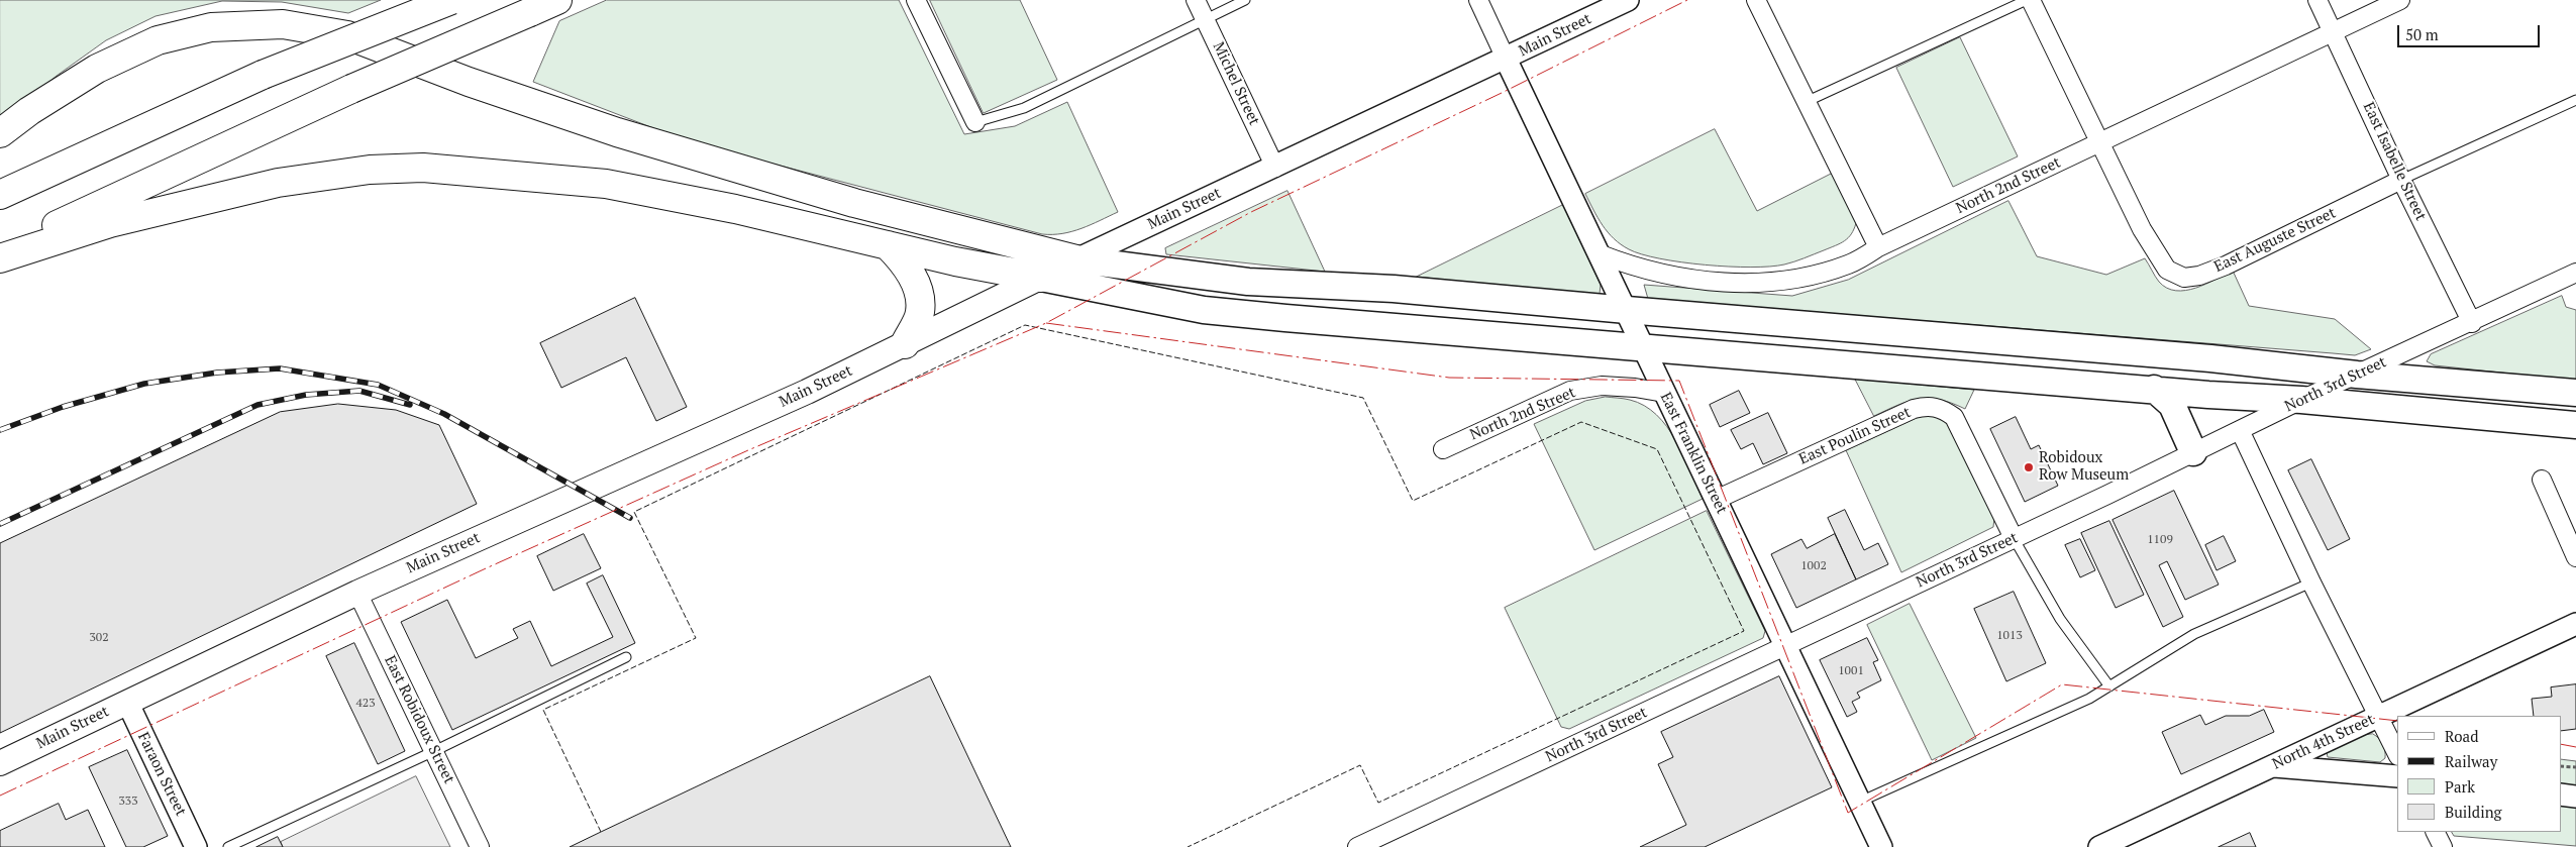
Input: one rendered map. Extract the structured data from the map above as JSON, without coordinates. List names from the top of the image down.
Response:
{
  "streets": {
    "main road": ["Main Street"],
    "street": [
      "Michel Street",
      "East Isabelle Street",
      "North 2nd Street",
      "East Auguste Street",
      "North 3rd Street",
      "East Poulin Street",
      "East Franklin Street",
      "East Robidoux Street",
      "North 4th Street",
      "Faraon Street"
    ]
  },
  "crossings": [
    ["Main Street", "Michel Street"],
    ["Main Street", "East Franklin Street"],
    ["Main Street", "East Robidoux Street"],
    ["Main Street", "Faraon Street"],
    ["East Isabelle Street", "North 2nd Street"],
    ["East Isabelle Street", "East Auguste Street"],
    ["East Isabelle Street", "North 3rd Street"],
    ["North 2nd Street", "East Auguste Street"],
    ["North 2nd Street", "East Franklin Street"],
    ["North 3rd Street", "East Poulin Street"],
    ["North 3rd Street", "East Franklin Street"],
    ["East Poulin Street", "East Franklin Street"]
  ],
  "places": ["Robidoux Row Museum"],
  "house_numbers": [
    "1109",
    "1002",
    "1013",
    "302",
    "1001",
    "423",
    "333"
  ],
  "legend": [
    "Road",
    "Railway",
    "Park",
    "Building"
  ],
  "scale_bar": "50 m"
}
